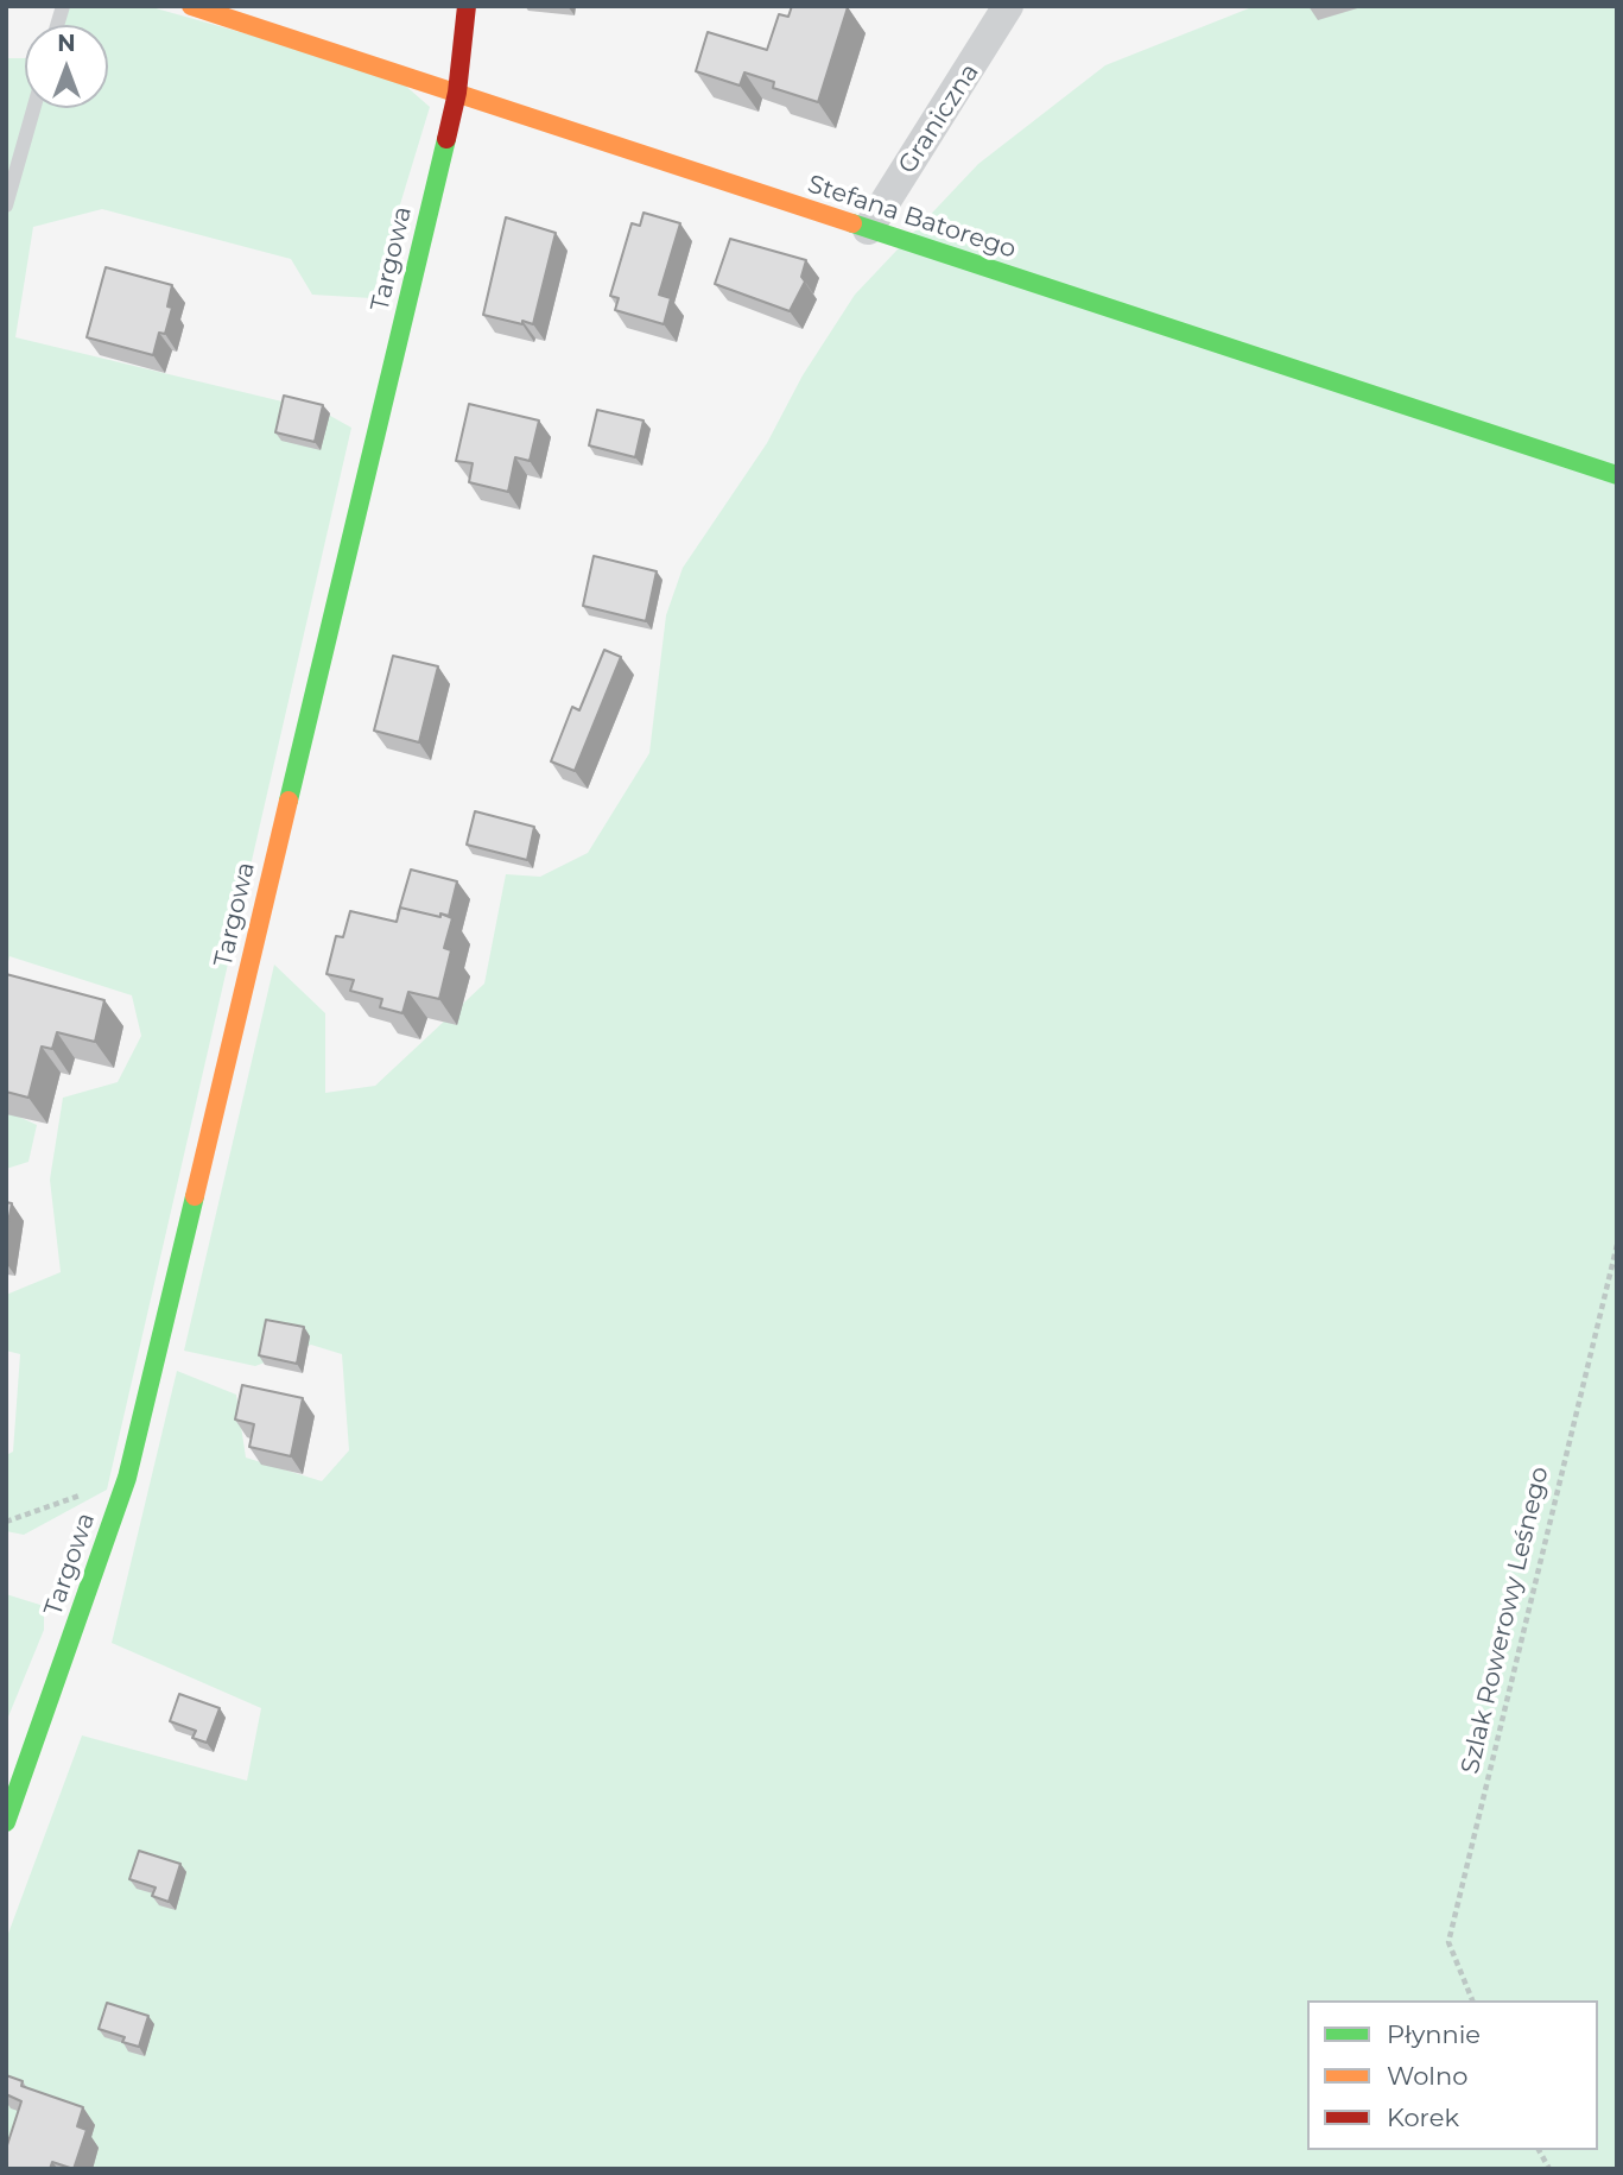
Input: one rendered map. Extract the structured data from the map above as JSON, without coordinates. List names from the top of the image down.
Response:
{
  "streets": {
    "street": ["Graniczna", "Stefana Batorego", "Targowa"],
    "path": ["Szlak Rowerowy Leśnego"]
  },
  "crossings": [
    ["Graniczna", "Stefana Batorego"],
    ["Stefana Batorego", "Targowa"]
  ],
  "legend": ["Płynnie", "Wolno", "Korek"],
  "north": "top"
}
